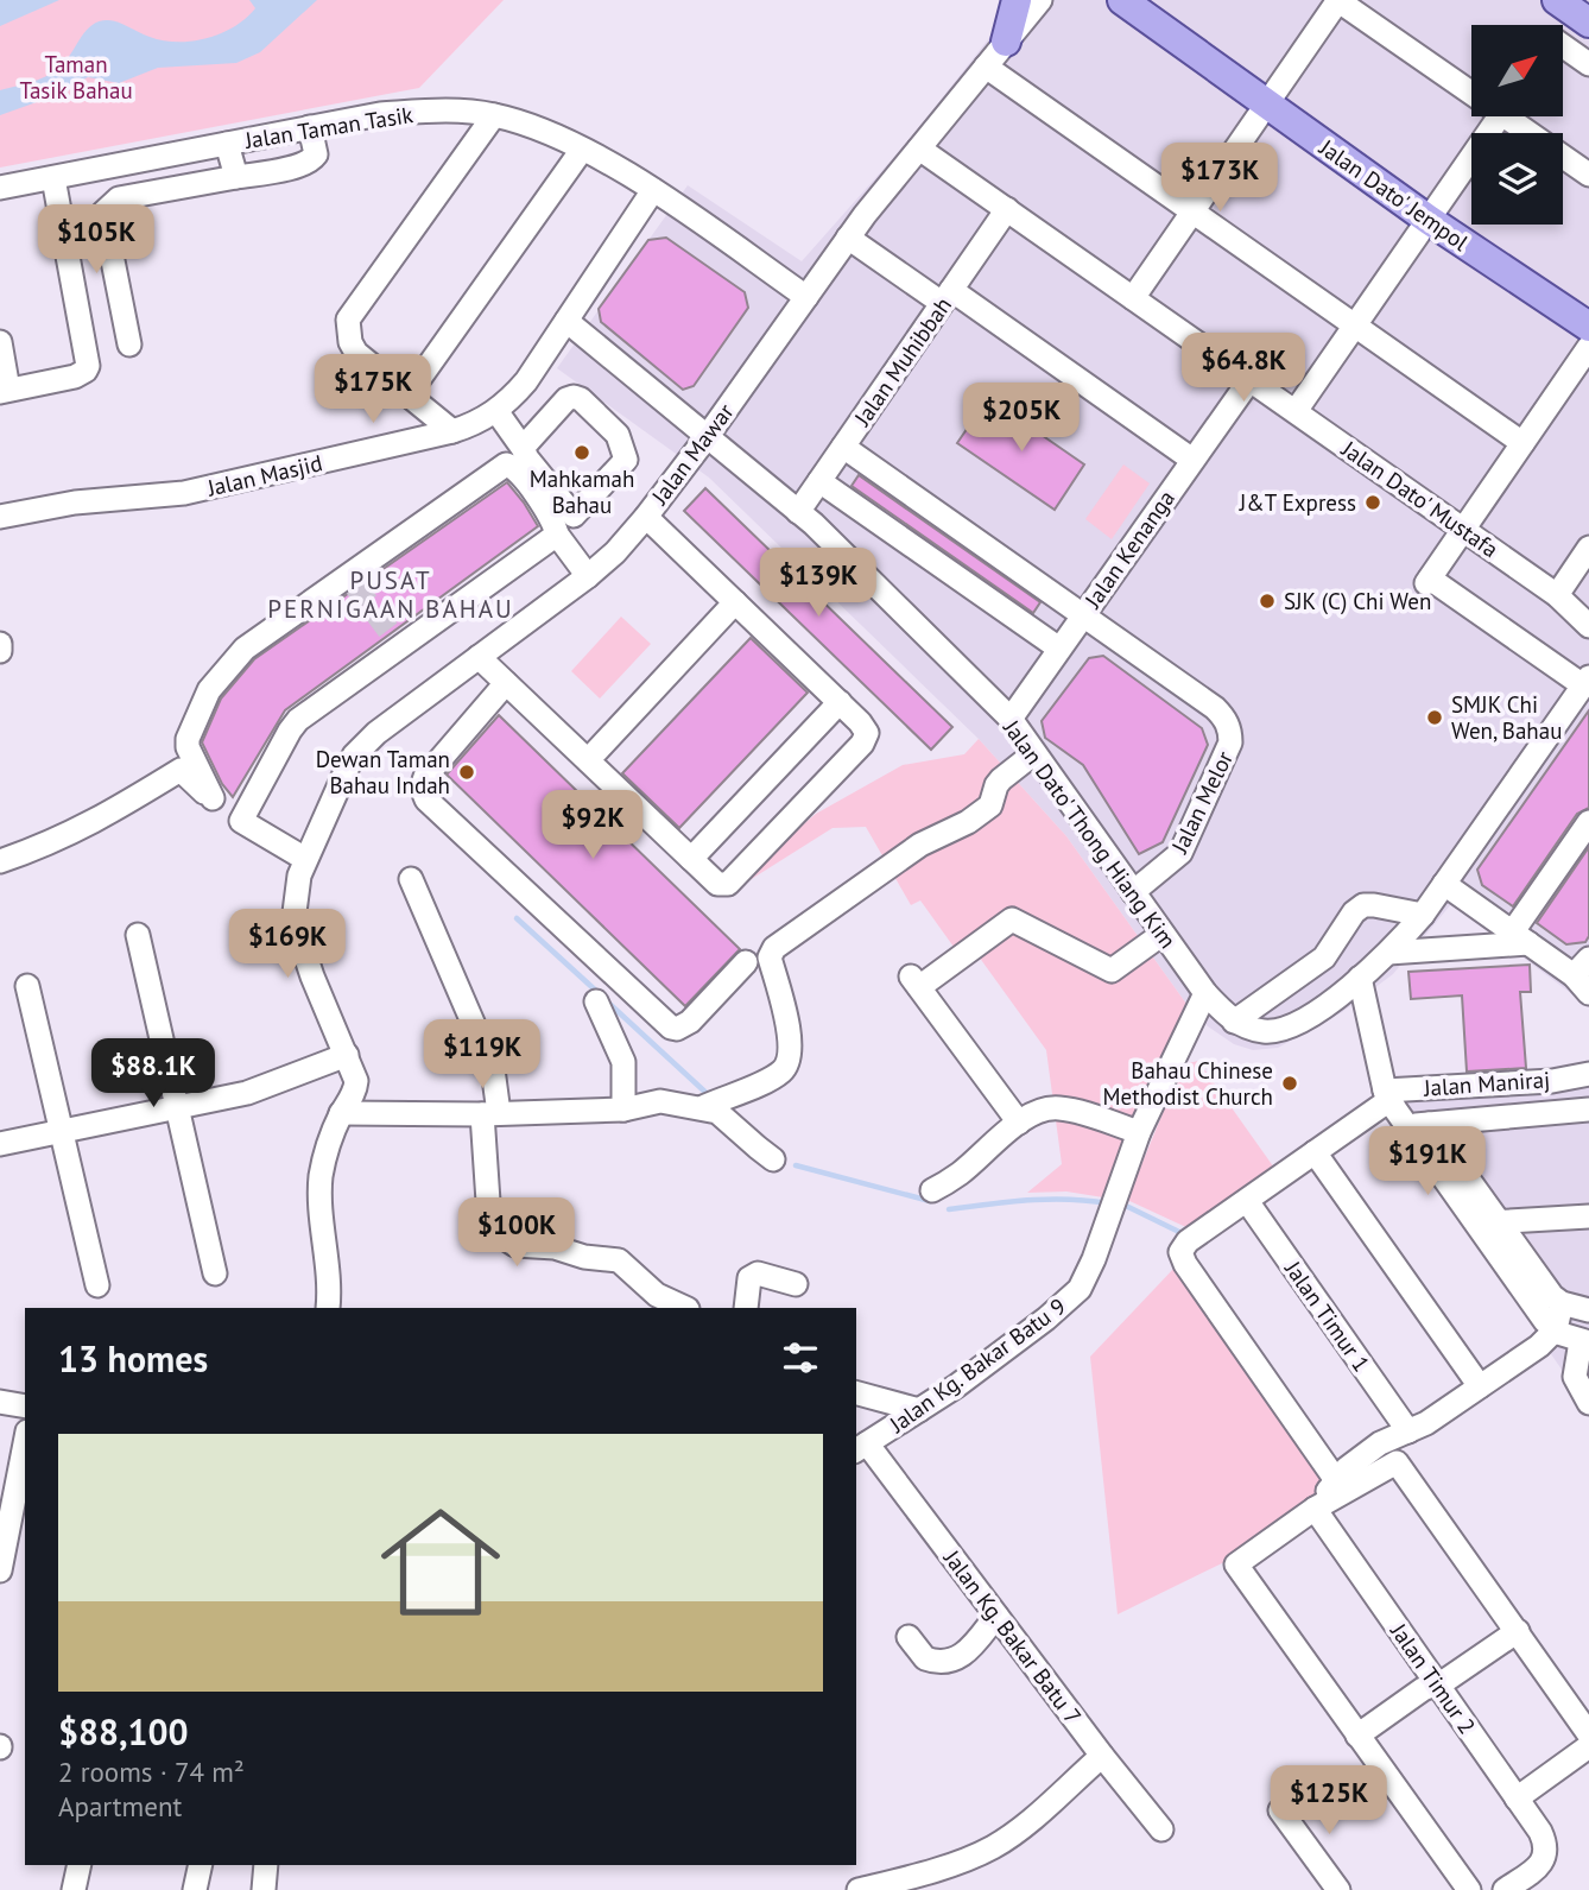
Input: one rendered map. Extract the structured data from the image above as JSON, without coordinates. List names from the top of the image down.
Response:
{
  "streets": {
    "main road": ["Jalan Dato' Jempol"],
    "street": [
      "Jalan Taman Tasik",
      "Jalan Muhibbah",
      "Jalan Mawar",
      "Jalan Masjid",
      "Jalan Dato' Mustafa",
      "Jalan Kenanga",
      "Jalan Melor",
      "Jalan Dato' Thong Hiang Kim",
      "Jalan Maniraj",
      "Jalan Timur 1",
      "Jalan Kg. Bakar Batu 9",
      "Jalan Kg. Bakar Batu 7",
      "Jalan Timur 2"
    ]
  },
  "crossings": [
    ["Jalan Taman Tasik", "Jalan Mawar"],
    ["Jalan Taman Tasik", "Jalan Masjid"],
    ["Jalan Muhibbah", "Jalan Dato' Mustafa"],
    ["Jalan Muhibbah", "Jalan Dato' Thong Hiang Kim"],
    ["Jalan Mawar", "Jalan Dato' Mustafa"],
    ["Jalan Mawar", "Jalan Dato' Thong Hiang Kim"],
    ["Jalan Masjid", "Jalan Dato' Thong Hiang Kim"],
    ["Jalan Dato' Mustafa", "Jalan Kenanga"],
    ["Jalan Kenanga", "Jalan Melor"],
    ["Jalan Kenanga", "Jalan Dato' Thong Hiang Kim"],
    ["Jalan Melor", "Jalan Dato' Thong Hiang Kim"],
    ["Jalan Dato' Thong Hiang Kim", "Jalan Kg. Bakar Batu 9"],
    ["Jalan Kg. Bakar Batu 9", "Jalan Kg. Bakar Batu 7"]
  ],
  "districts": ["PUSAT PERNIGAAN BAHAU"],
  "parks": ["Taman Tasik Bahau"],
  "places": [
    "Mahkamah Bahau",
    "J&T Express",
    "SJK (C) Chi Wen",
    "SMJK Chi Wen, Bahau",
    "Dewan Taman Bahau Indah",
    "Bahau Chinese Methodist Church"
  ],
  "north": "top right",
  "page": {
    "price": [
      "$173K",
      "$105K",
      "$64.8K",
      "$175K",
      "$205K",
      "$139K",
      "$92K",
      "$169K",
      "$119K",
      "$88.1K",
      "$191K",
      "$100K",
      "$125K"
    ],
    "heading": "13 homes",
    "list": [
      {
        "name": "$88,100",
        "note": "2 rooms · 74 m² · Apartment"
      }
    ]
  }
}
